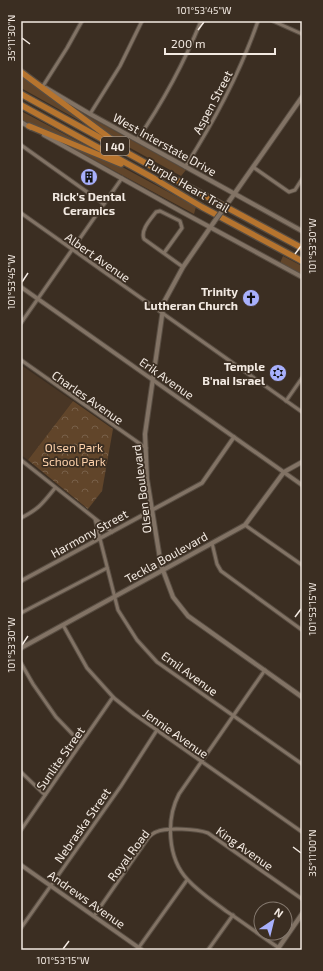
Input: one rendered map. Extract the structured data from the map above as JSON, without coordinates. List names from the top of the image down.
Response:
{
  "streets": {
    "highway": ["I 40", "Purple Heart Trail"],
    "main road": ["West Interstate Drive", "Olsen Boulevard", "Teckla Boulevard"],
    "street": [
      "Aspen Street",
      "Albert Avenue",
      "Erik Avenue",
      "Charles Avenue",
      "Harmony Street",
      "Emil Avenue",
      "Jennie Avenue",
      "Sunlite Street",
      "Nebraska Street",
      "King Avenue",
      "Royal Road",
      "Andrews Avenue"
    ]
  },
  "crossings": [
    ["Aspen Street", "West Interstate Drive"],
    ["West Interstate Drive", "Olsen Boulevard"],
    ["Albert Avenue", "Olsen Boulevard"],
    ["Erik Avenue", "Olsen Boulevard"],
    ["Erik Avenue", "Harmony Street"],
    ["Erik Avenue", "Teckla Boulevard"],
    ["Charles Avenue", "Olsen Boulevard"],
    ["Olsen Boulevard", "Harmony Street"],
    ["Olsen Boulevard", "Teckla Boulevard"],
    ["Harmony Street", "Emil Avenue"],
    ["Teckla Boulevard", "Emil Avenue"],
    ["Teckla Boulevard", "Jennie Avenue"],
    ["Jennie Avenue", "Sunlite Street"],
    ["Jennie Avenue", "Nebraska Street"],
    ["Nebraska Street", "Andrews Avenue"],
    ["King Avenue", "Royal Road"],
    ["Royal Road", "Andrews Avenue"]
  ],
  "parks": ["Olsen Park School Park"],
  "places": {
    "building": ["Rick's Dental Ceramics"],
    "church": ["Trinity Lutheran Church"],
    "synagogue": ["Temple B'nai Israel"]
  },
  "scale_bar": "200 m",
  "north": "top right",
  "coordinates": [
    "101°53'45\"W",
    "35°11'30\"N",
    "101°53'30\"W",
    "101°53'15\"W",
    "35°11'00\"N"
  ]
}
